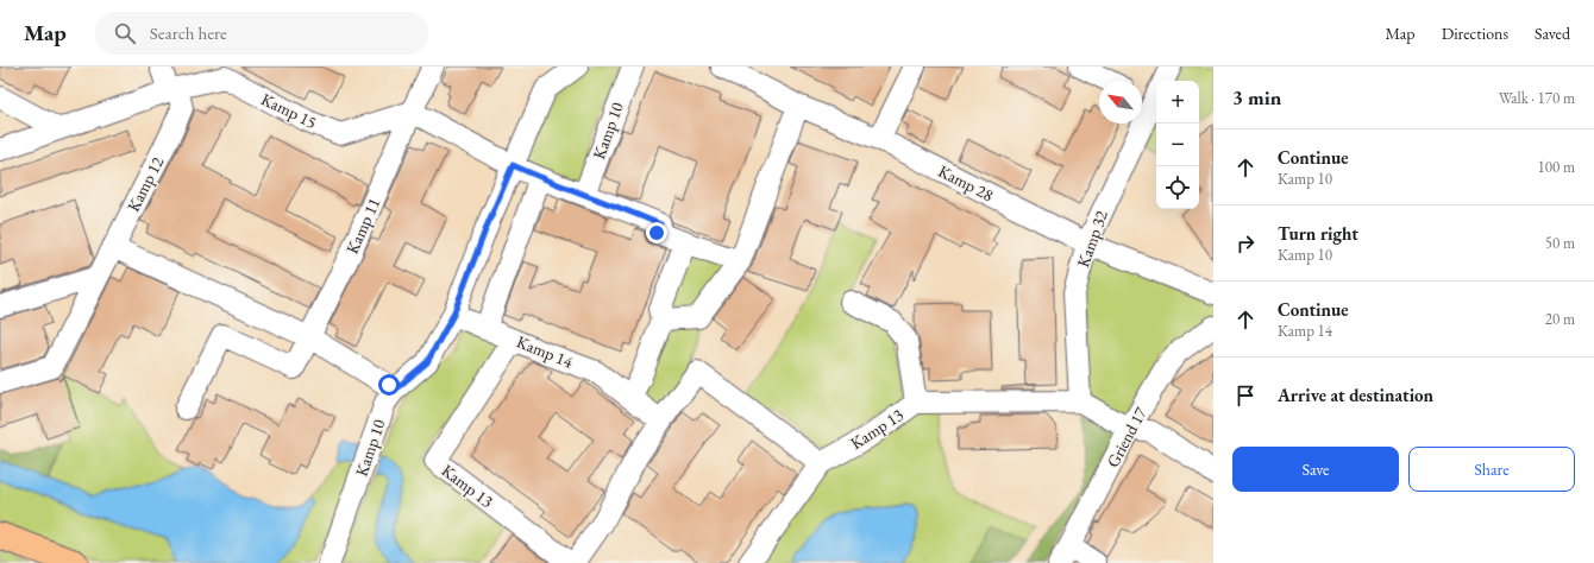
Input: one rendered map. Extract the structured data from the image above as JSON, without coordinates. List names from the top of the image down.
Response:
{
  "streets": {
    "street": [
      "Kamp 15",
      "Kamp 10",
      "Kamp 28",
      "Kamp 12",
      "Kamp 11",
      "Kamp 32",
      "Kamp 14",
      "Kamp 13",
      "Griend 17"
    ]
  },
  "crossings": [
    ["Kamp 15", "Kamp 12"],
    ["Kamp 15", "Kamp 11"],
    ["Kamp 10", "Kamp 14"],
    ["Kamp 28", "Kamp 32"],
    ["Kamp 14", "Kamp 13"]
  ],
  "north": "top left",
  "page": {
    "header": "Map",
    "search": "Search here",
    "nav": ["Map", "Directions", "Saved"],
    "heading": ["3 min", "Walk · 170 m"],
    "map_buttons": ["+", "−"],
    "list": [
      ["Continue", "Kamp 10", "100 m"],
      ["Turn right", "Kamp 10", "50 m"],
      ["Continue", "Kamp 14", "20 m"],
      "Arrive at destination"
    ],
    "buttons": ["Save", "Share"]
  }
}
